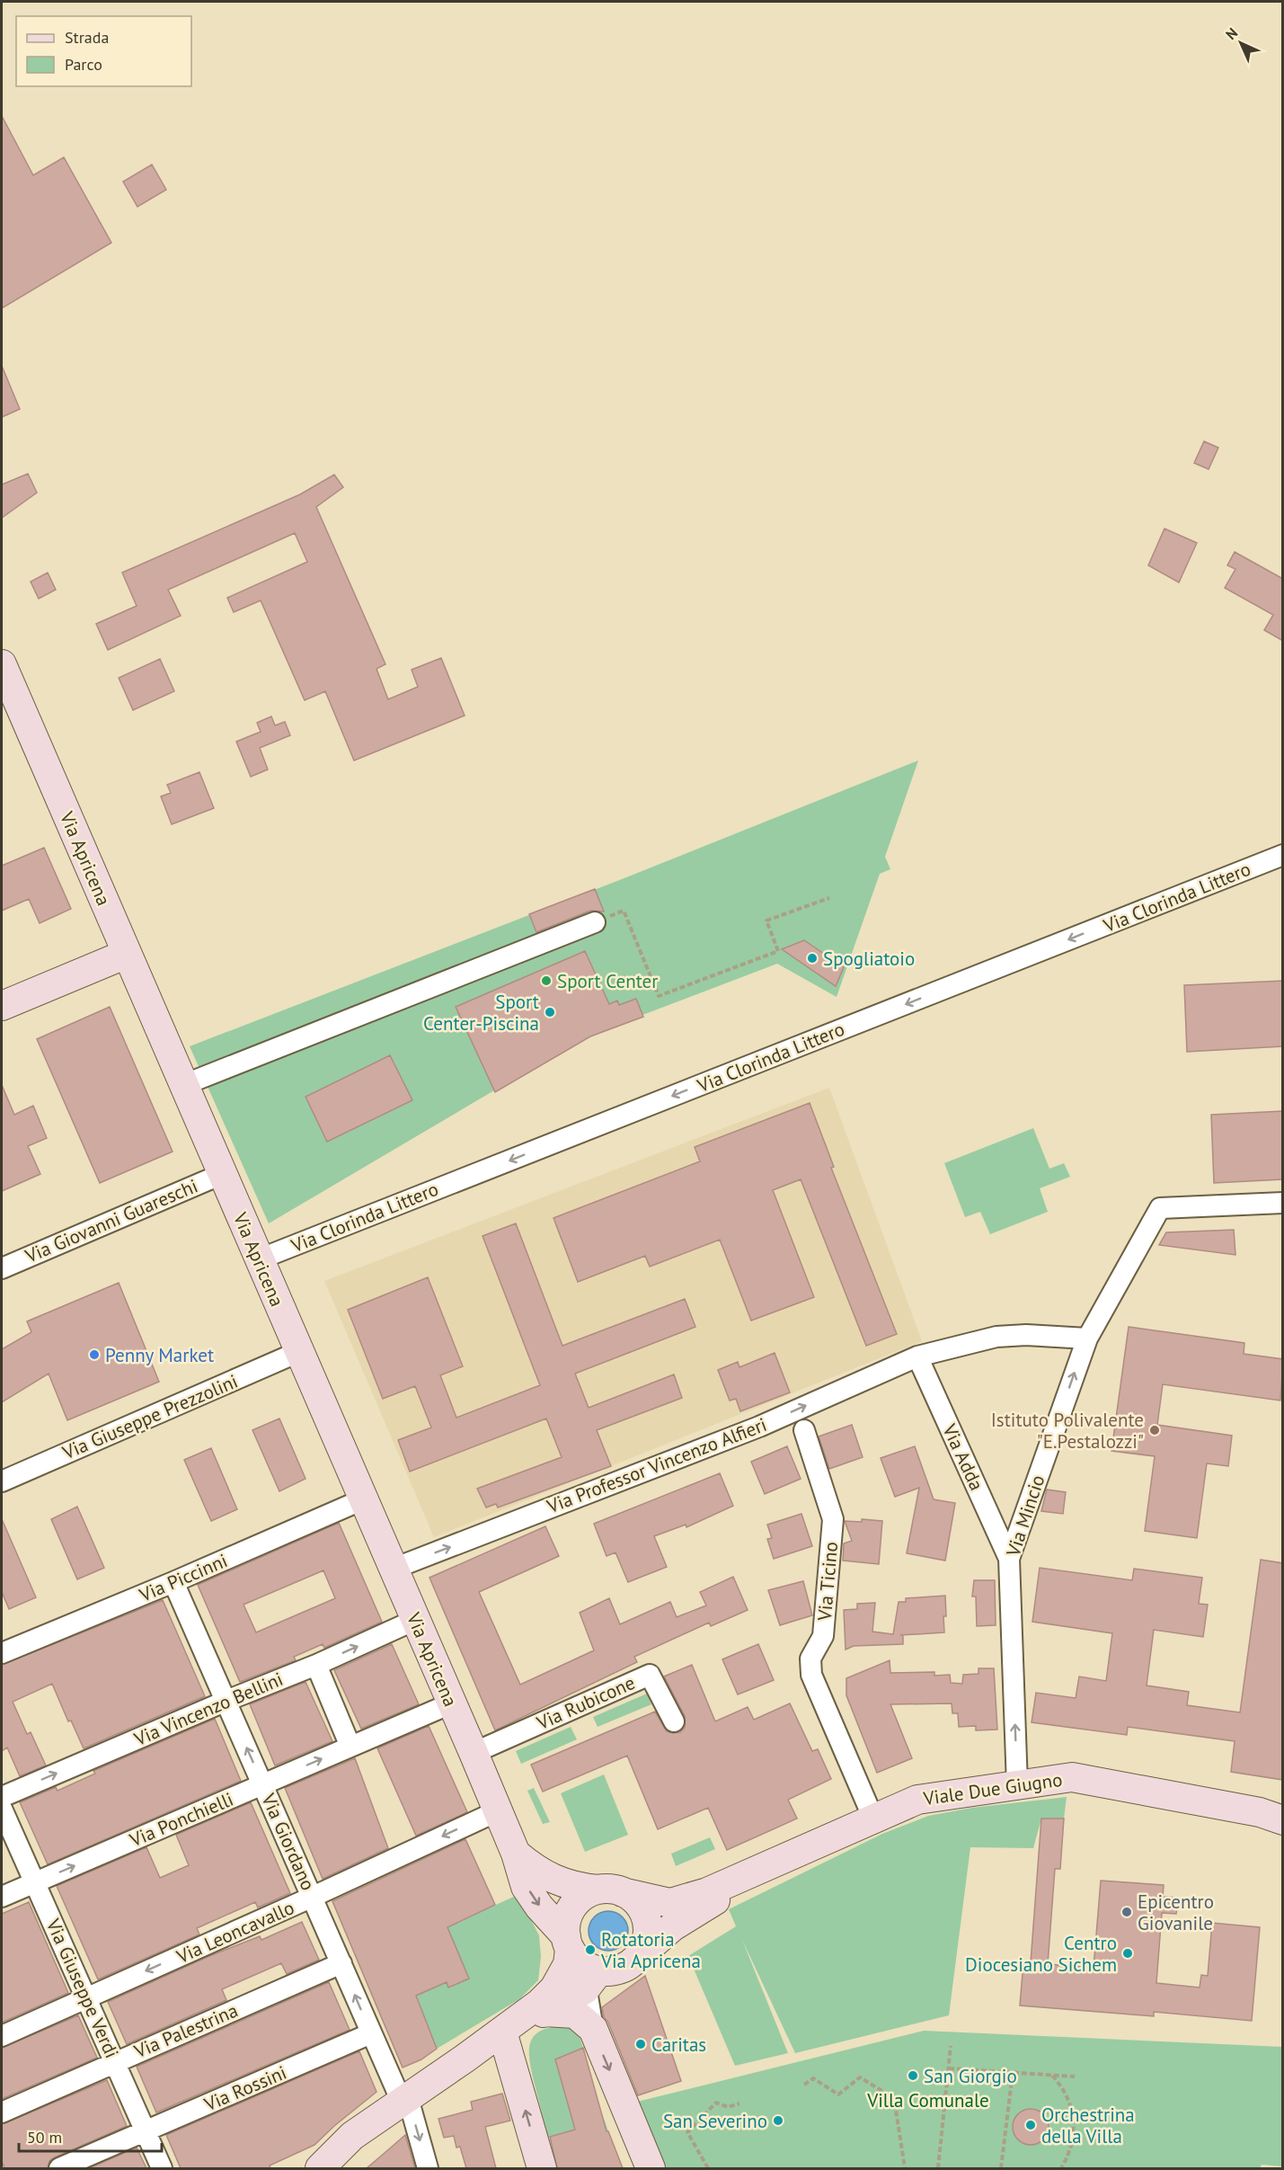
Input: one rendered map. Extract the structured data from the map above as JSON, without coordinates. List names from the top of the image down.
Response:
{
  "streets": {
    "main road": ["Via Apricena", "Viale Due Giugno"],
    "street": [
      "Via Clorinda Littero",
      "Via Giovanni Guareschi",
      "Via Giuseppe Prezzolini",
      "Via Adda",
      "Via Professor Vincenzo Alfieri",
      "Via Mincio",
      "Via Piccinni",
      "Via Ticino",
      "Via Rubicone",
      "Via Vincenzo Bellini",
      "Via Ponchielli",
      "Via Giordano",
      "Via Leoncavallo",
      "Via Giuseppe Verdi",
      "Via Palestrina",
      "Via Rossini"
    ]
  },
  "crossings": [
    ["Via Apricena", "Via Clorinda Littero"],
    ["Via Apricena", "Via Giovanni Guareschi"],
    ["Via Apricena", "Via Giuseppe Prezzolini"],
    ["Via Apricena", "Via Professor Vincenzo Alfieri"],
    ["Via Apricena", "Via Piccinni"],
    ["Via Apricena", "Via Rubicone"],
    ["Via Apricena", "Via Vincenzo Bellini"],
    ["Via Apricena", "Viale Due Giugno"],
    ["Via Apricena", "Via Ponchielli"],
    ["Via Apricena", "Via Leoncavallo"],
    ["Via Adda", "Via Professor Vincenzo Alfieri"],
    ["Via Adda", "Via Mincio"],
    ["Via Professor Vincenzo Alfieri", "Via Mincio"],
    ["Via Mincio", "Viale Due Giugno"],
    ["Via Piccinni", "Via Giordano"],
    ["Via Ticino", "Viale Due Giugno"],
    ["Via Vincenzo Bellini", "Via Giordano"],
    ["Viale Due Giugno", "Via Giordano"],
    ["Via Ponchielli", "Via Giordano"],
    ["Via Ponchielli", "Via Giuseppe Verdi"],
    ["Via Giordano", "Via Leoncavallo"],
    ["Via Giordano", "Via Palestrina"],
    ["Via Giordano", "Via Rossini"],
    ["Via Leoncavallo", "Via Giuseppe Verdi"],
    ["Via Giuseppe Verdi", "Via Palestrina"],
    ["Via Giuseppe Verdi", "Via Rossini"]
  ],
  "one_way": [
    "Via Clorinda Littero",
    "Via Professor Vincenzo Alfieri",
    "Via Mincio",
    "Via Vincenzo Bellini",
    "Via Ponchielli",
    "Via Leoncavallo"
  ],
  "parks": ["Villa Comunale"],
  "places": [
    "Spogliatoio",
    "Sport Center",
    "Sport Center-Piscina",
    "Penny Market",
    "Istituto Polivalente \"E.Pestalozzi\"",
    "Epicentro Giovanile",
    "Rotatoria Via Apricena",
    "Centro Diocesiano Sichem",
    "Caritas",
    "San Giorgio",
    "San Severino",
    "Orchestrina della Villa"
  ],
  "legend": ["Strada", "Parco"],
  "scale_bar": "50 m",
  "north": "top left"
}
